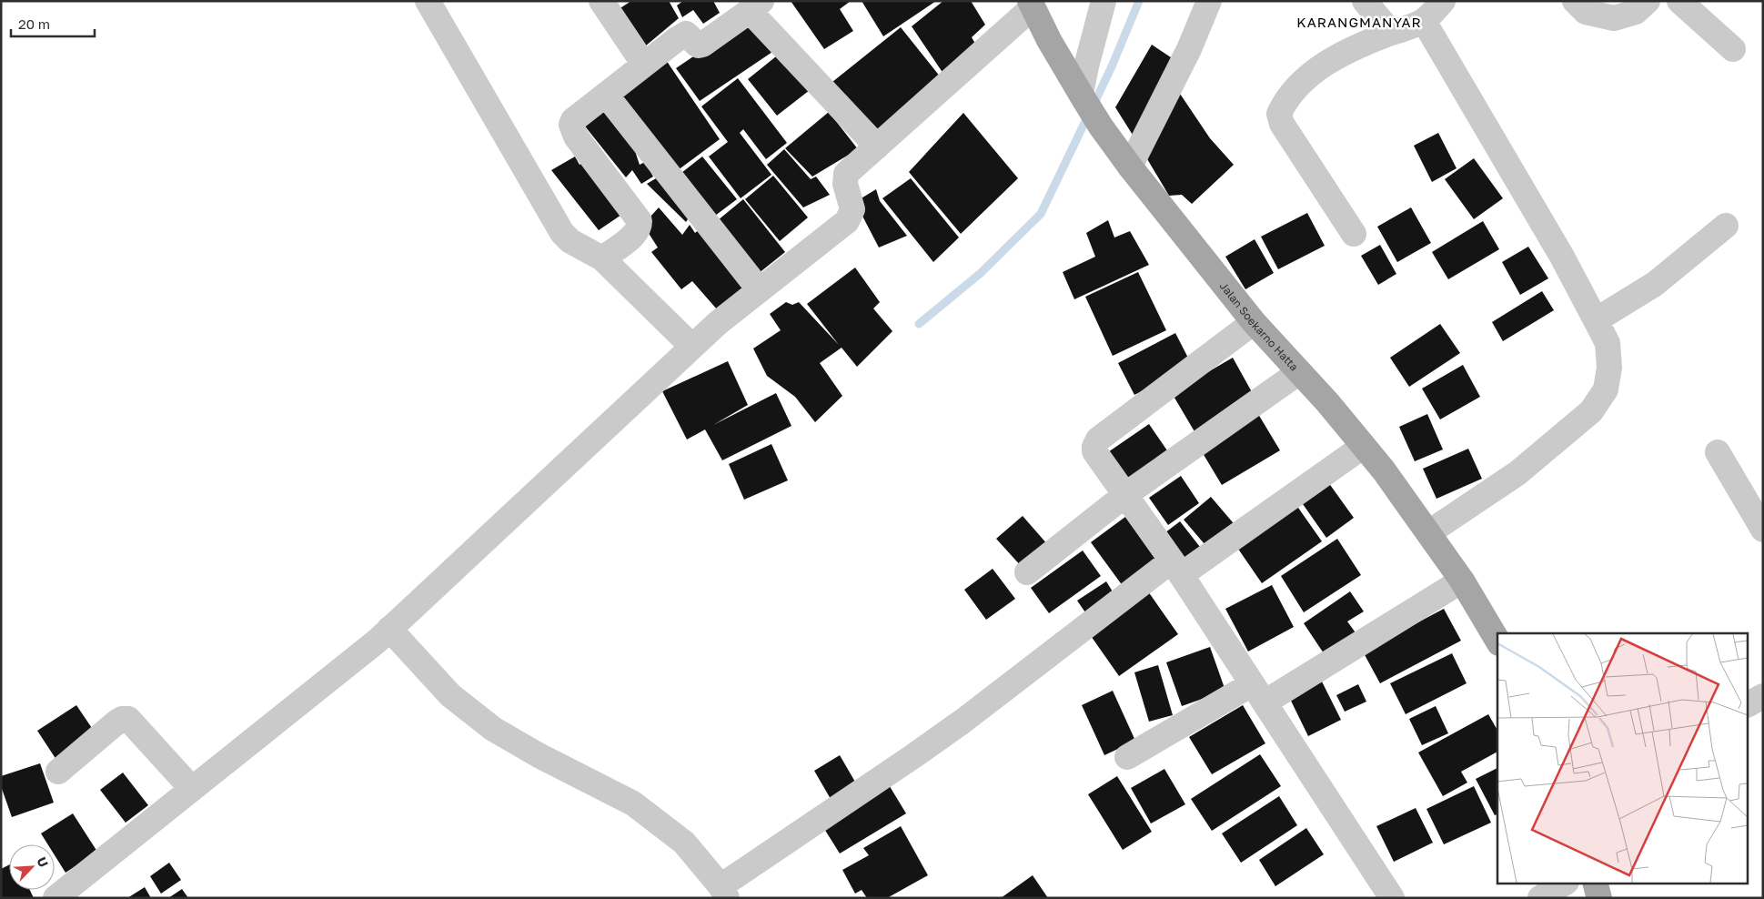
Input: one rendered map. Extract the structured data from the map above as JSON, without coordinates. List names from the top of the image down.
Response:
{
  "streets": {
    "main road": ["Jalan Soekarno Hatta"]
  },
  "districts": ["KARANGMANYAR"],
  "scale_bar": "20 m",
  "north": "top right"
}
